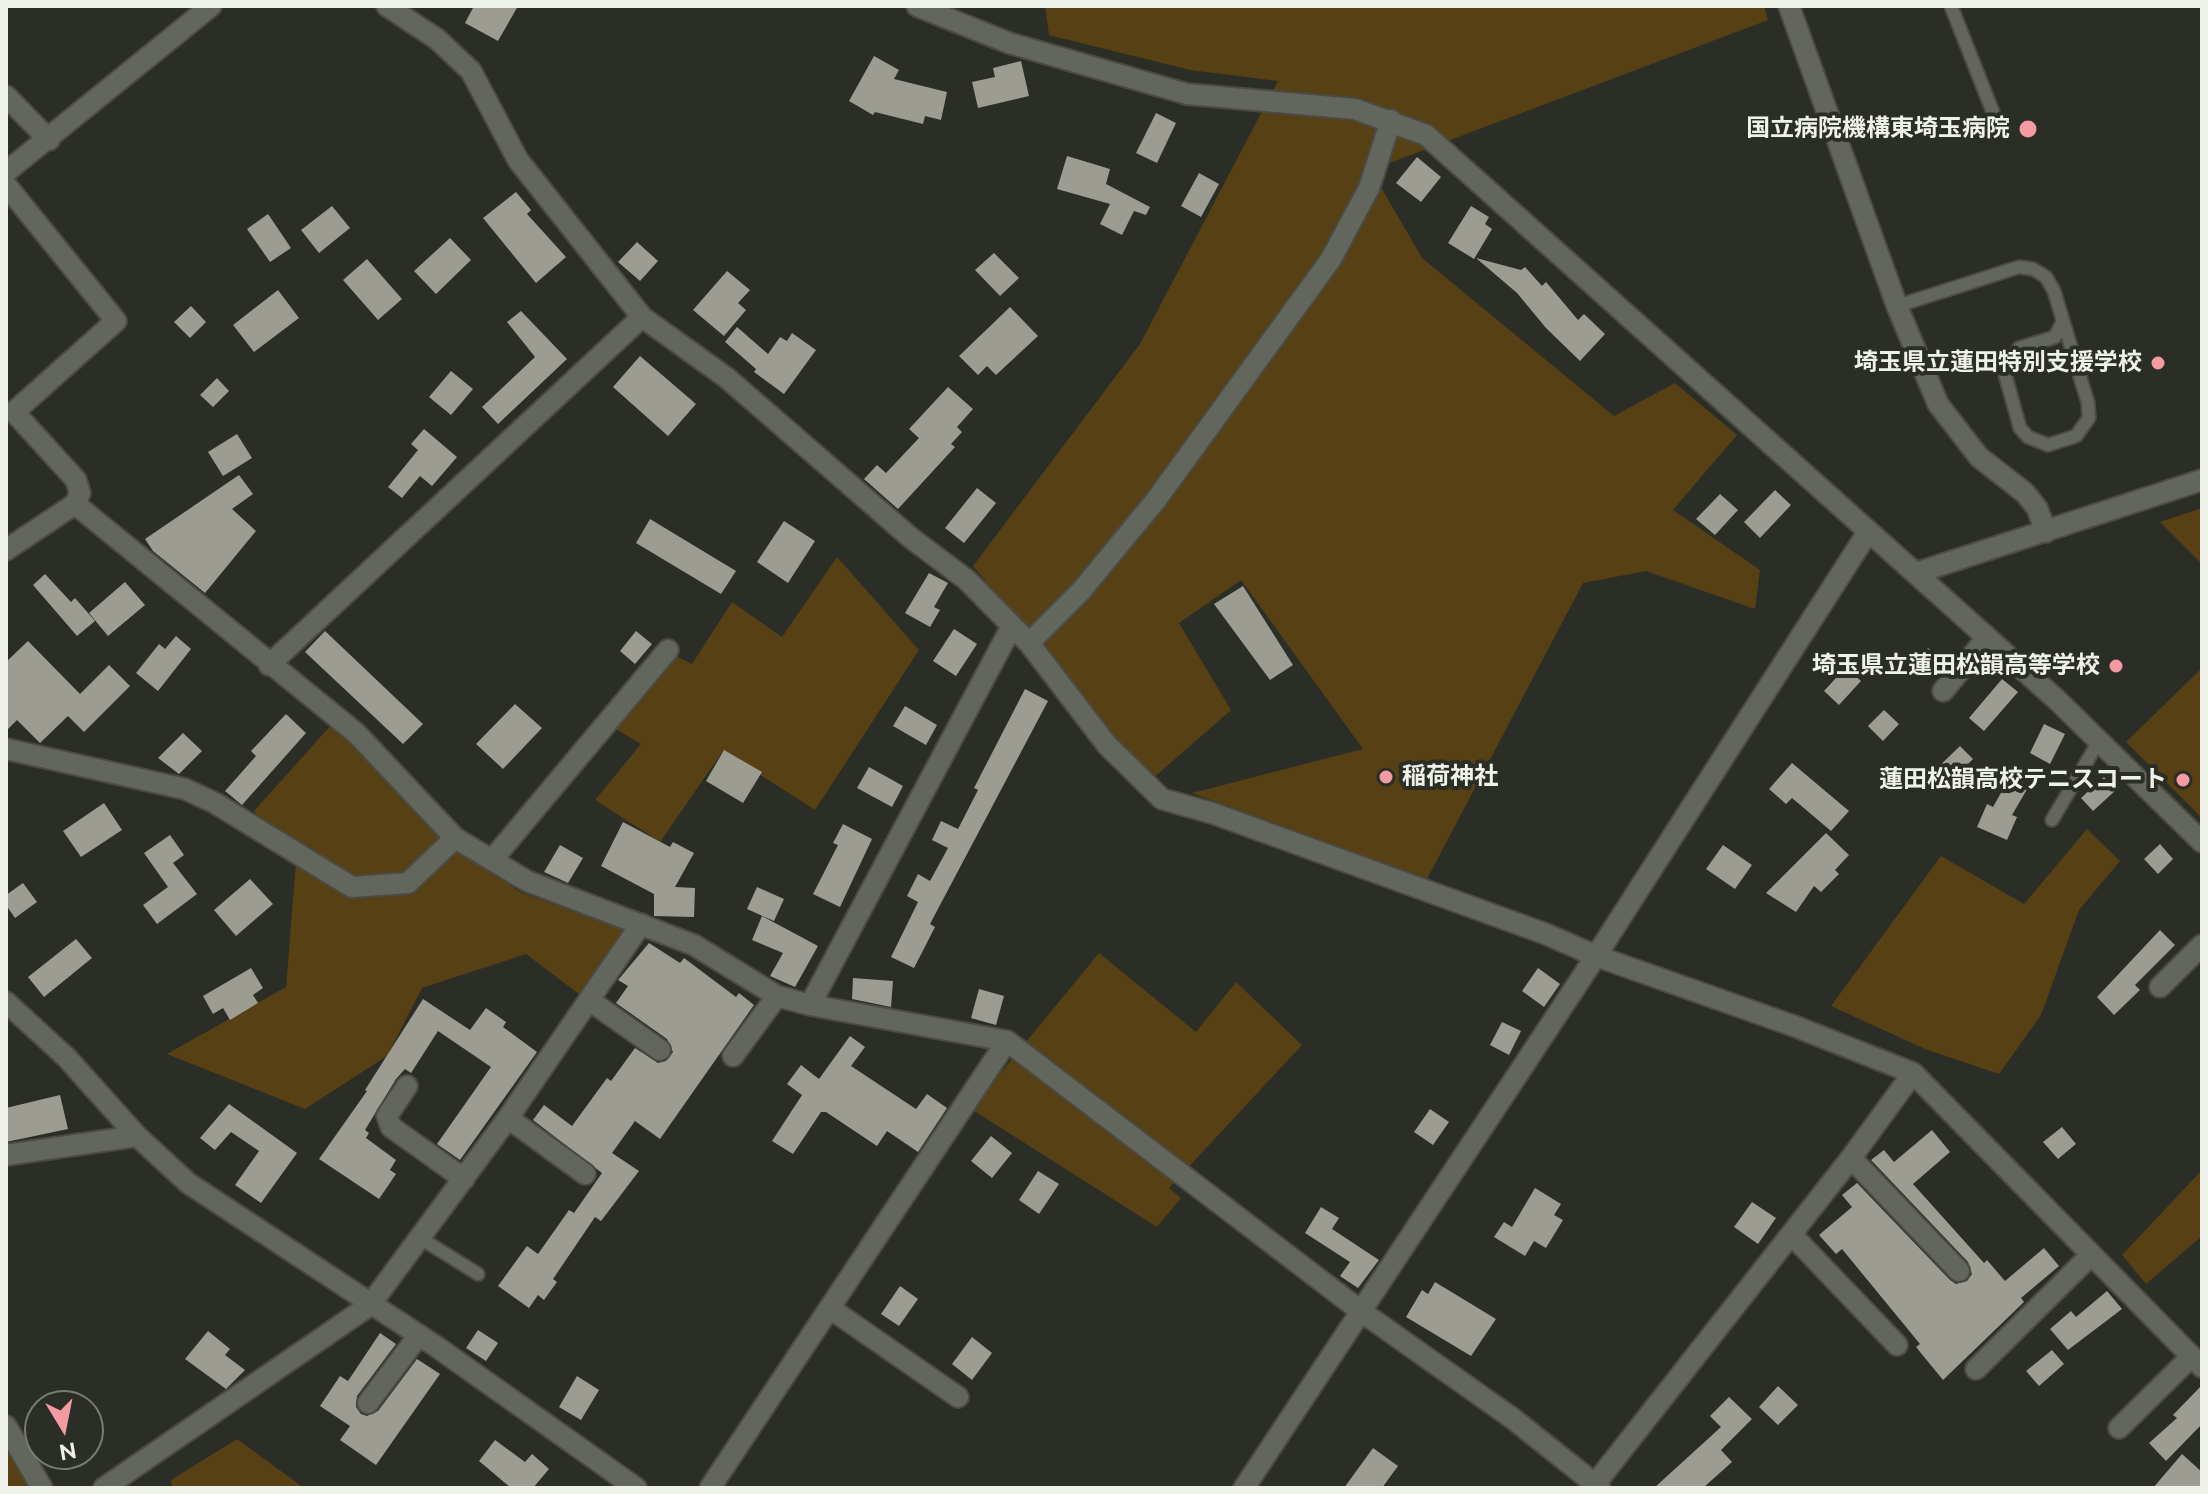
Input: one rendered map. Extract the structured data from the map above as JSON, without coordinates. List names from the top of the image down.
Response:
{
  "places": [
    "国立病院機構東埼玉病院",
    "埼玉県立蓮田特別支援学校",
    "埼玉県立蓮田松韻高等学校",
    "稲荷神社",
    "蓮田松韻高校テニスコート"
  ],
  "north": "bottom"
}
